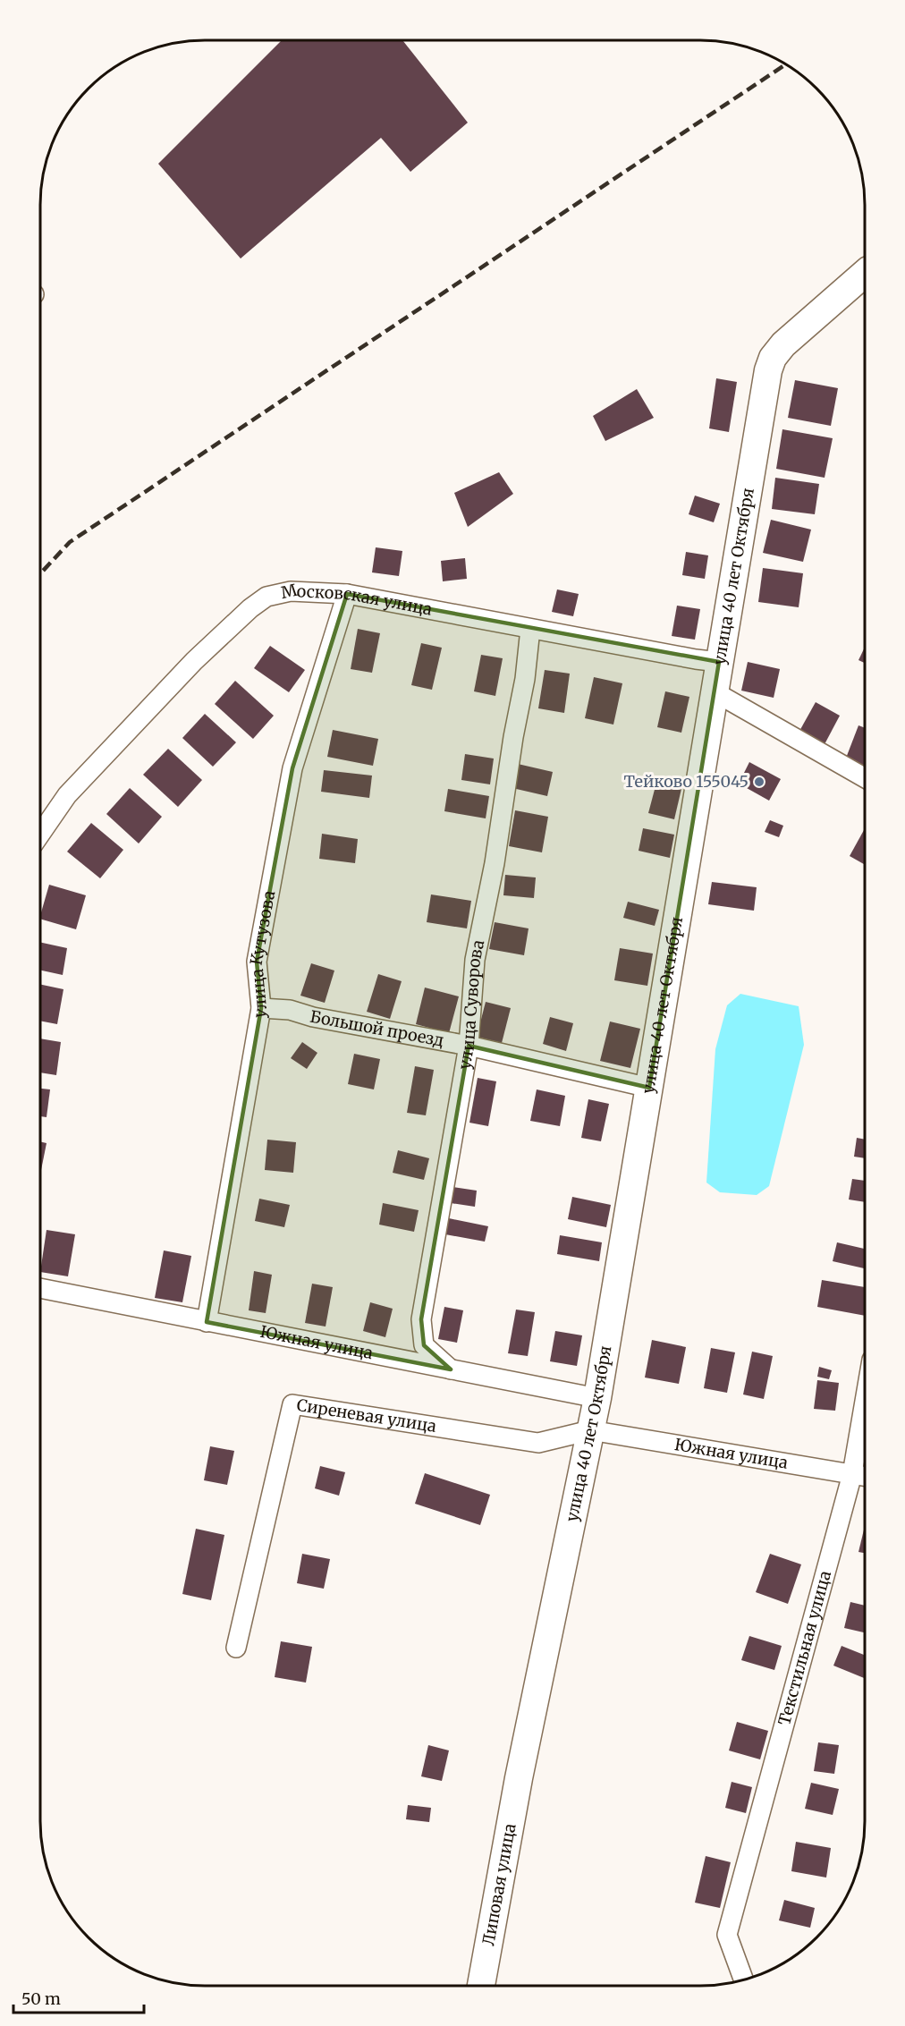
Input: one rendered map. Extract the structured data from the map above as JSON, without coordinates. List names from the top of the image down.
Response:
{
  "streets": {
    "street": [
      "улица 40 лет Октября",
      "Московская улица",
      "улица Кутузова",
      "улица Суворова",
      "Большой проезд",
      "Южная улица",
      "Сиреневая улица",
      "Текстильная улица",
      "Липовая улица"
    ]
  },
  "crossings": [
    ["улица 40 лет Октября", "Московская улица"],
    ["улица 40 лет Октября", "Большой проезд"],
    ["улица 40 лет Октября", "Южная улица"],
    ["улица 40 лет Октября", "Сиреневая улица"],
    ["улица 40 лет Октября", "Липовая улица"],
    ["Московская улица", "улица Кутузова"],
    ["Московская улица", "улица Суворова"],
    ["улица Кутузова", "Большой проезд"],
    ["улица Кутузова", "Южная улица"],
    ["улица Суворова", "Большой проезд"],
    ["улица Суворова", "Южная улица"],
    ["Южная улица", "Сиреневая улица"],
    ["Южная улица", "Текстильная улица"]
  ],
  "places": ["Тейково 155045"],
  "scale_bar": "50 m"
}
